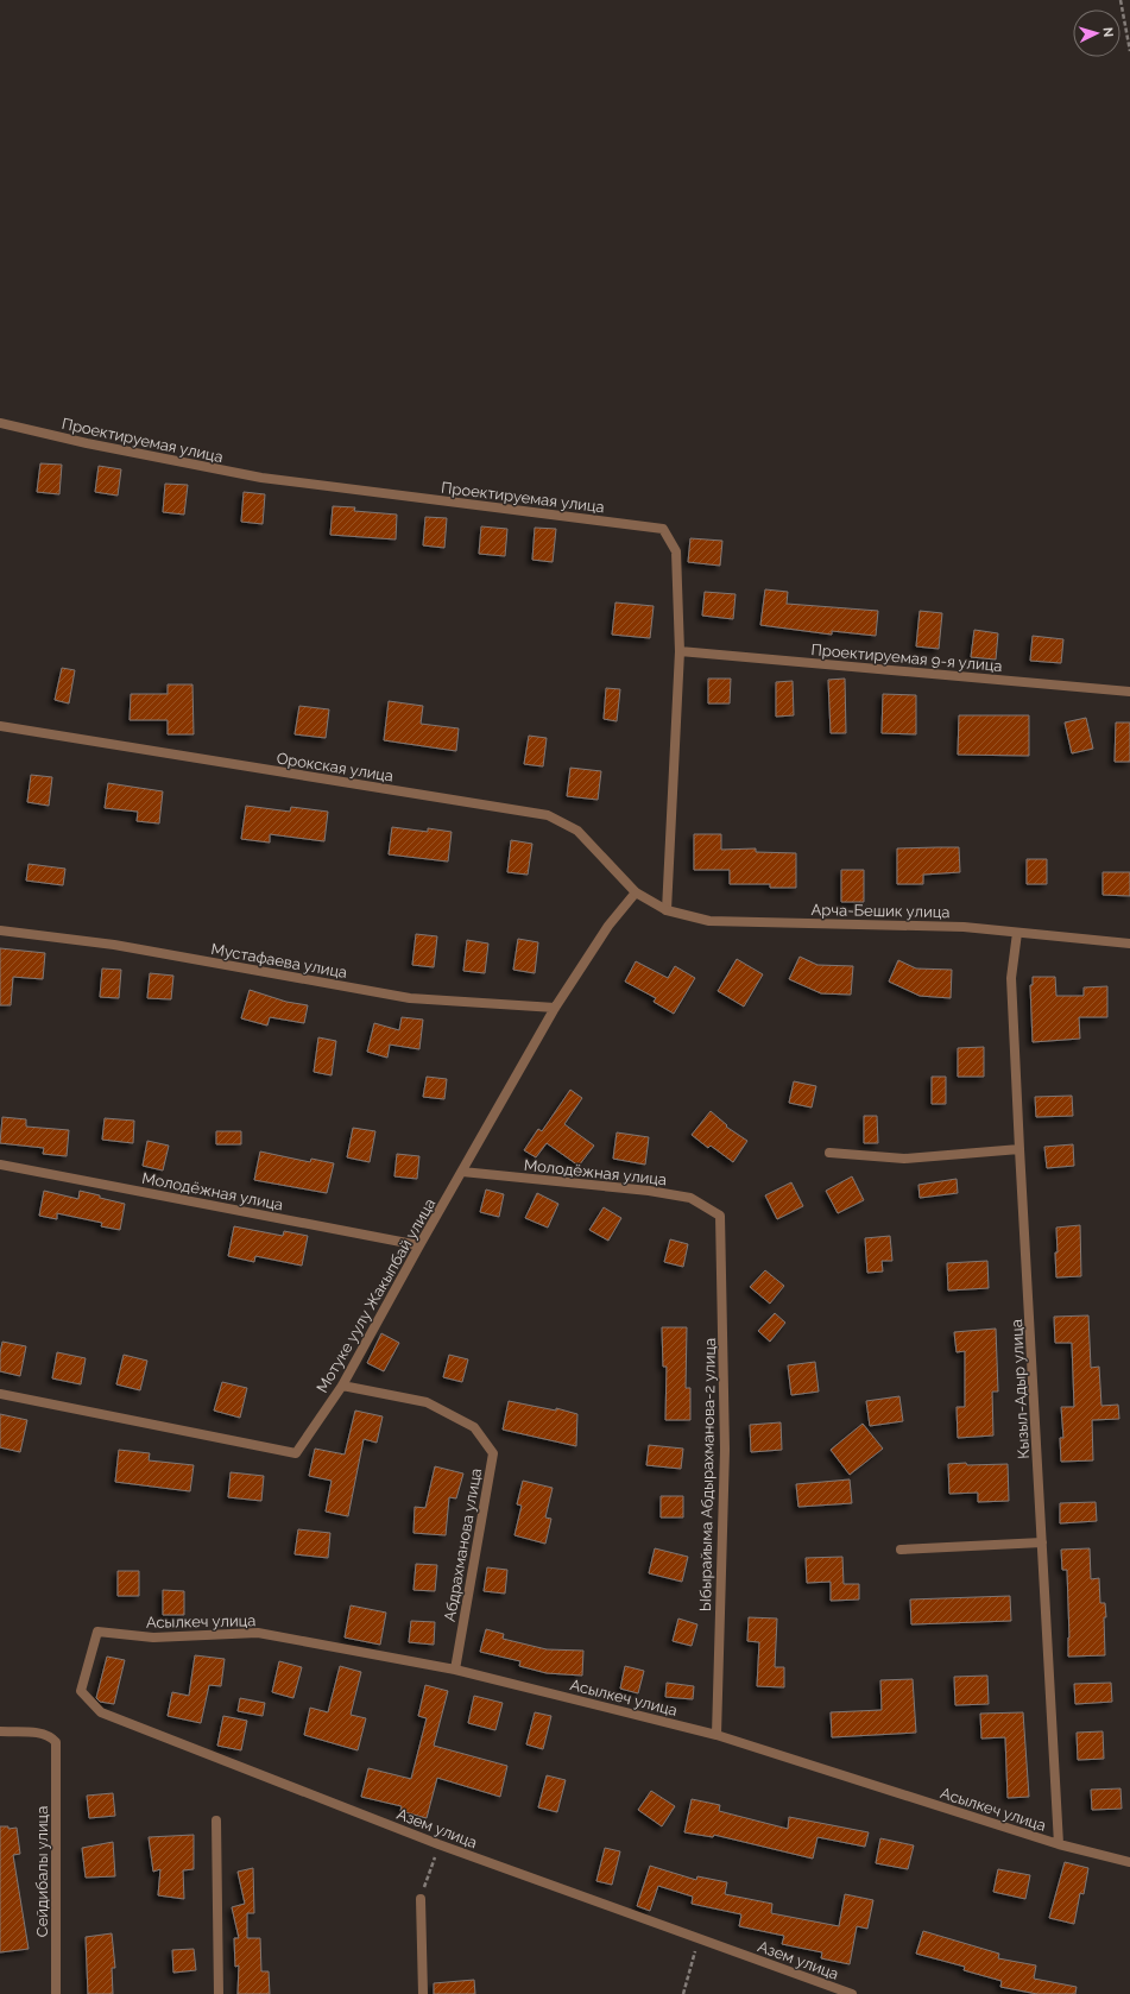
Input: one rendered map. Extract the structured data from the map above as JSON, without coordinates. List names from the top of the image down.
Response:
{
  "streets": {
    "street": [
      "Проектируемая улица",
      "Проектируемая 9-я улица",
      "Орокская улица",
      "Арча-Бешик улица",
      "Мустафаева улица",
      "Молодёжная улица",
      "Мотуке уулу Жакыпбай улица",
      "Кызыл-Адыр улица",
      "Ыбырайыма Абдырахманова-2 улица",
      "Абдрахманова улица",
      "Асылкеч улица",
      "Азем улица",
      "Сейдибалы улица"
    ]
  },
  "crossings": [
    ["Проектируемая улица", "Проектируемая 9-я улица"],
    ["Проектируемая улица", "Арча-Бешик улица"],
    ["Орокская улица", "Арча-Бешик улица"],
    ["Орокская улица", "Мотуке уулу Жакыпбай улица"],
    ["Арча-Бешик улица", "Мотуке уулу Жакыпбай улица"],
    ["Арча-Бешик улица", "Кызыл-Адыр улица"],
    ["Мустафаева улица", "Мотуке уулу Жакыпбай улица"],
    ["Молодёжная улица", "Мотуке уулу Жакыпбай улица"],
    ["Молодёжная улица", "Ыбырайыма Абдырахманова-2 улица"],
    ["Мотуке уулу Жакыпбай улица", "Абдрахманова улица"],
    ["Кызыл-Адыр улица", "Асылкеч улица"],
    ["Ыбырайыма Абдырахманова-2 улица", "Асылкеч улица"],
    ["Абдрахманова улица", "Асылкеч улица"],
    ["Асылкеч улица", "Азем улица"]
  ],
  "north": "right"
}
